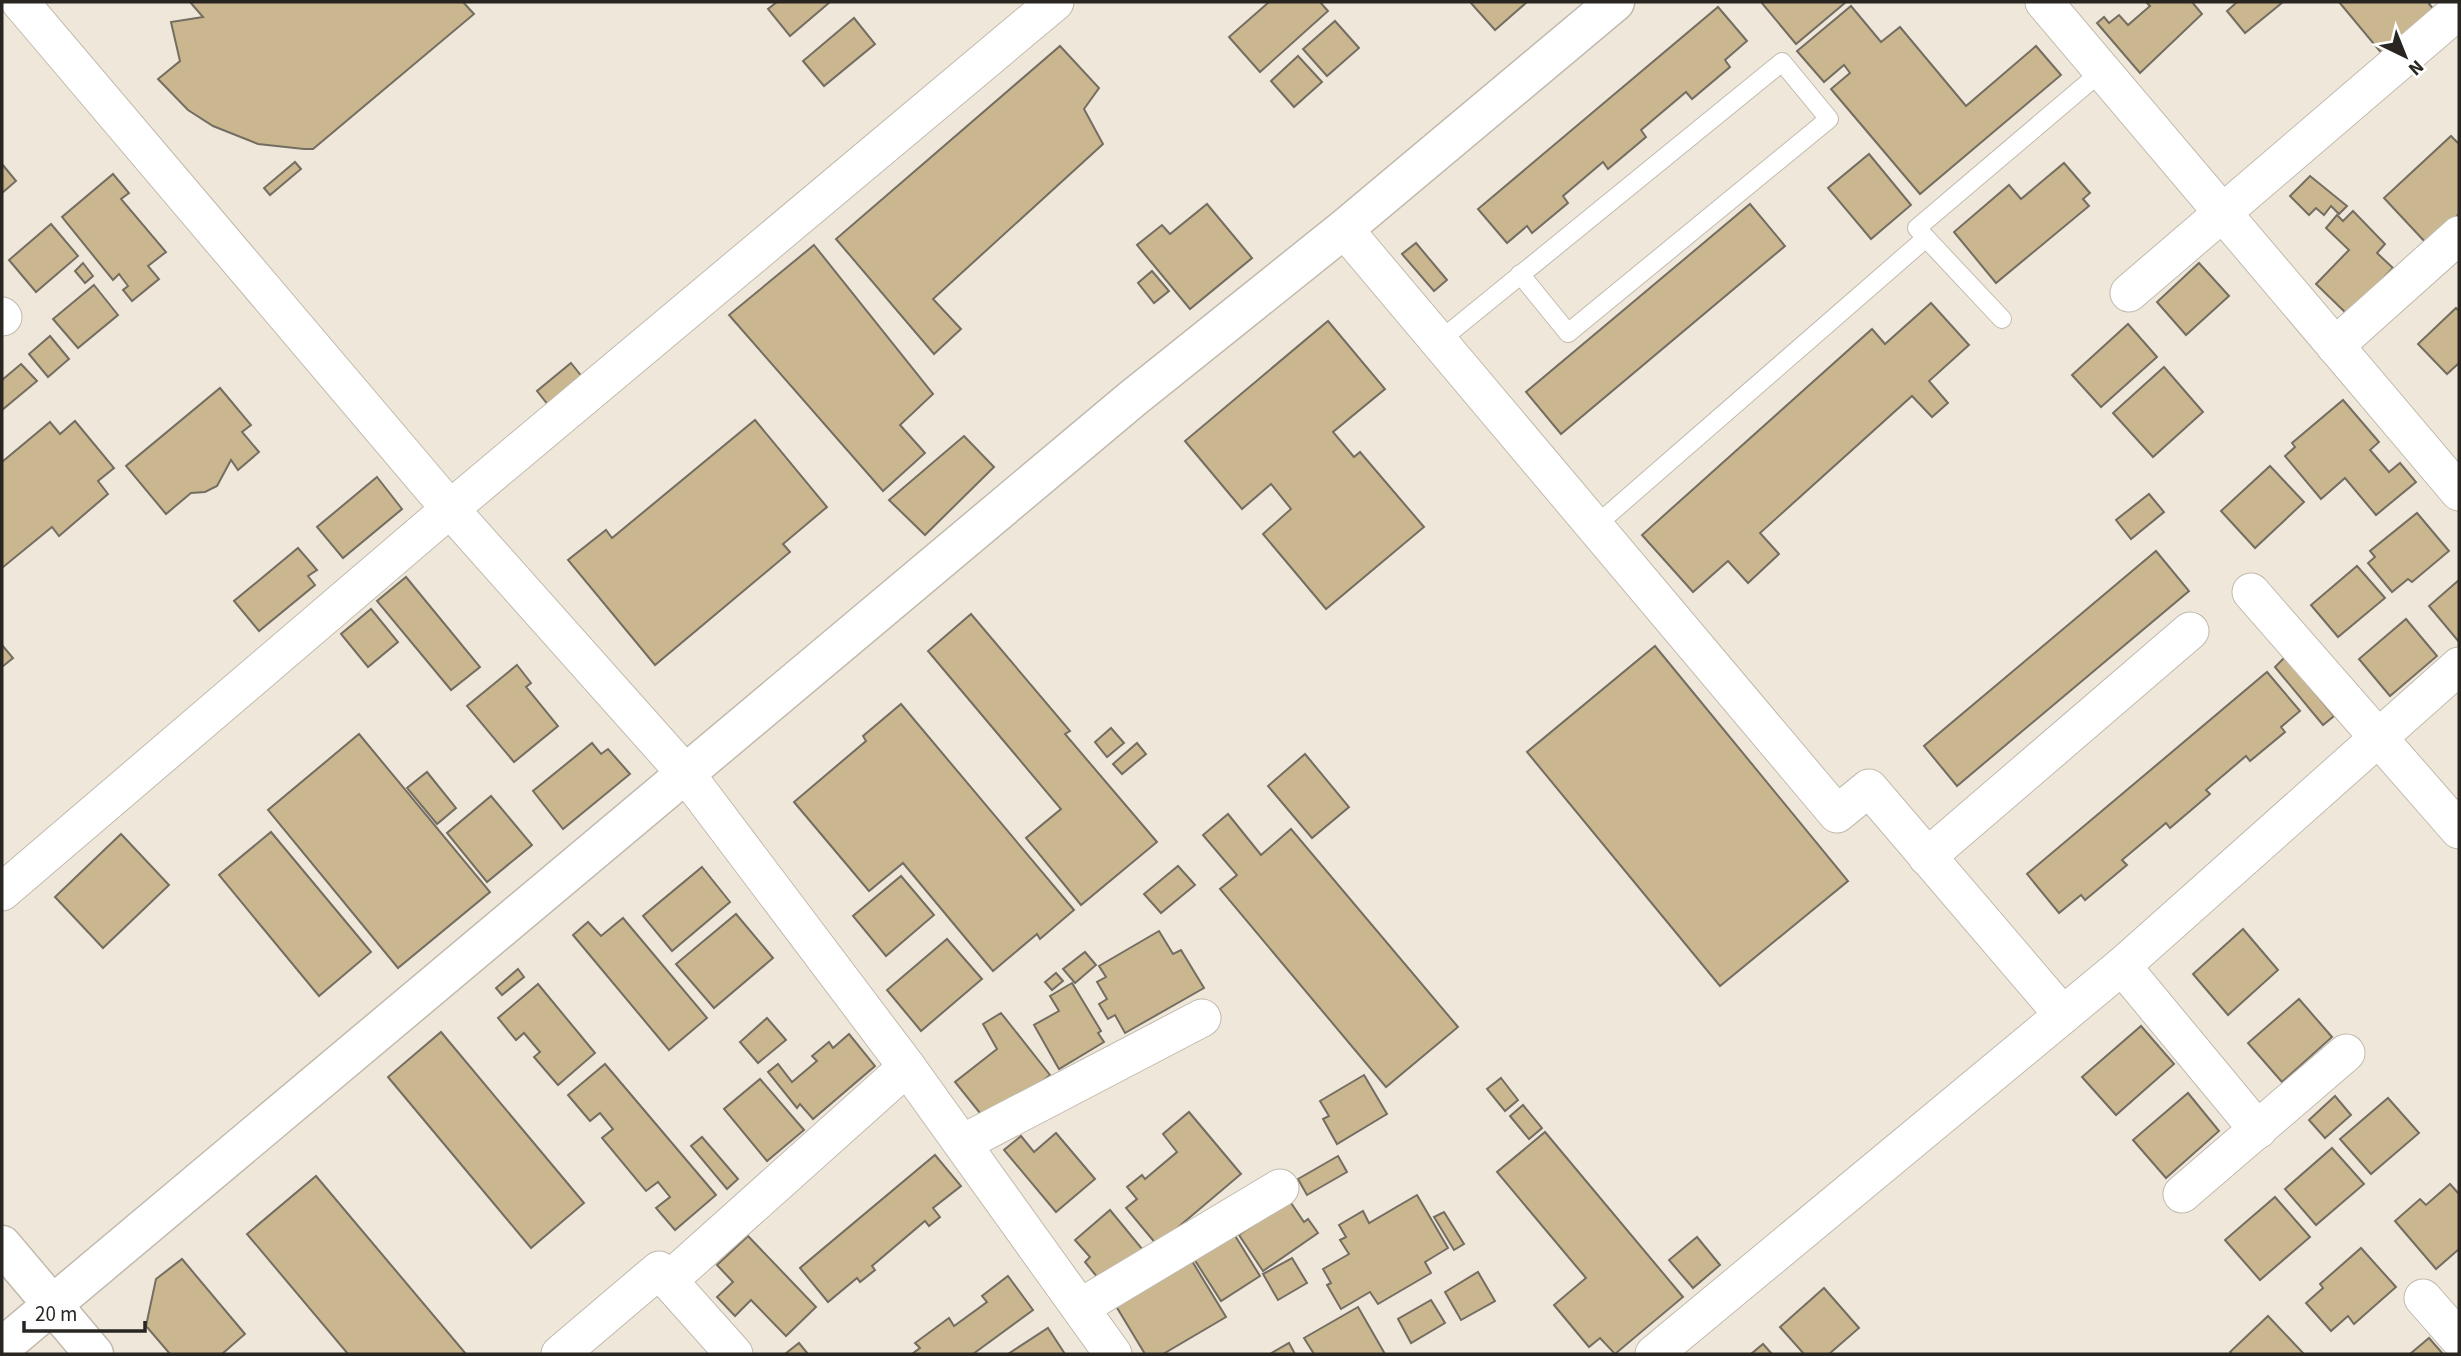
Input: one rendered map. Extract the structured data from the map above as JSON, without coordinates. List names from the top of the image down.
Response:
{
  "scale_bar": "20 m",
  "north": "bottom right"
}
